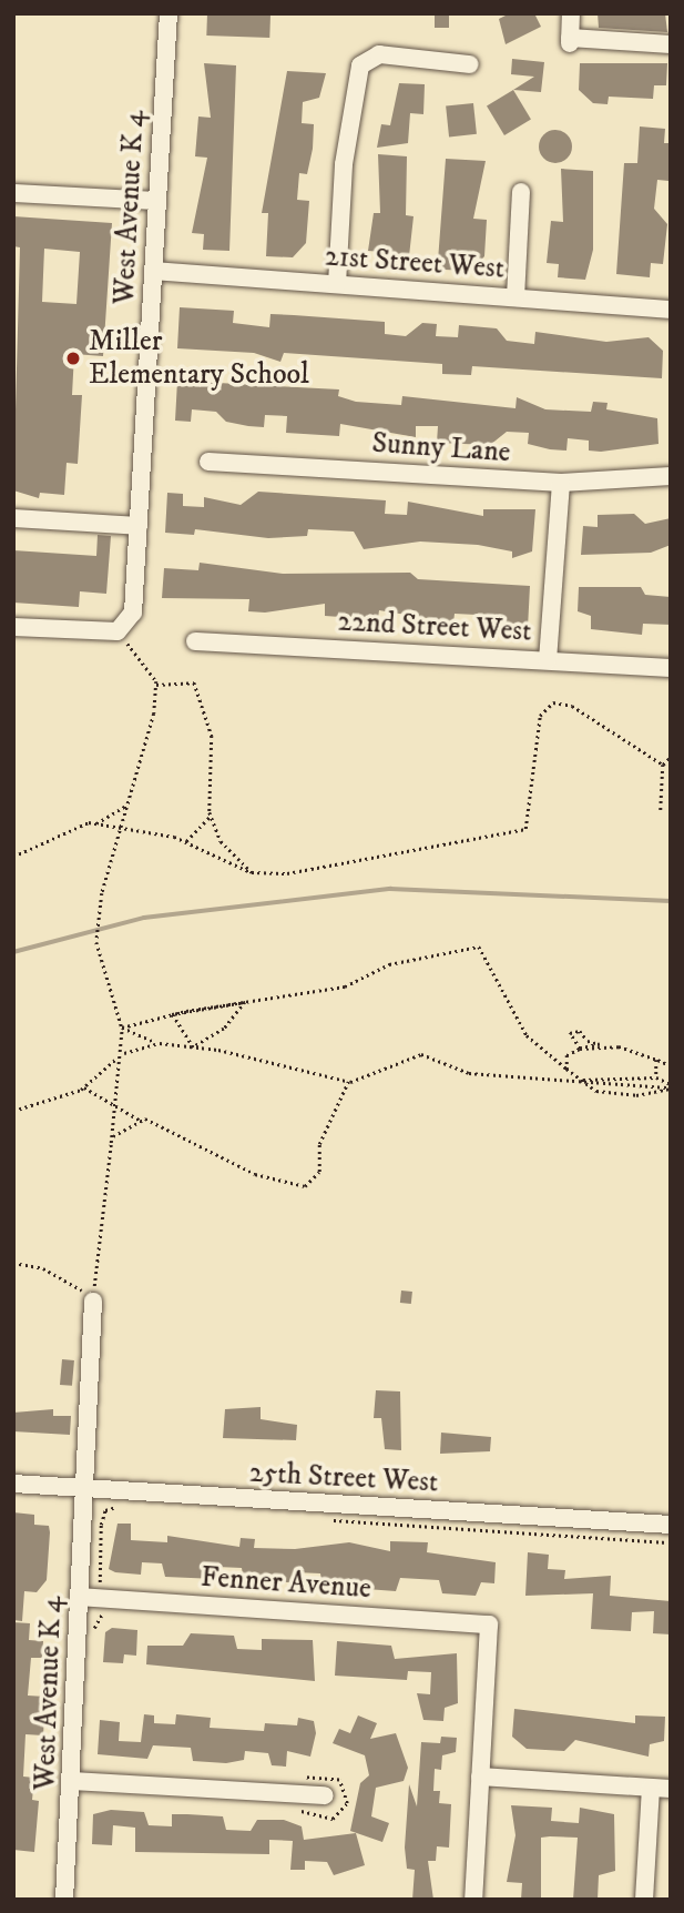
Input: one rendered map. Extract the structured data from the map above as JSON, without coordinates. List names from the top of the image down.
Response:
{
  "streets": {
    "street": [
      "West Avenue K 4",
      "21st Street West",
      "Sunny Lane",
      "22nd Street West",
      "25th Street West",
      "Fenner Avenue"
    ]
  },
  "crossings": [
    ["West Avenue K 4", "21st Street West"],
    ["West Avenue K 4", "25th Street West"],
    ["West Avenue K 4", "Fenner Avenue"]
  ],
  "places": ["Miller Elementary School"]
}
